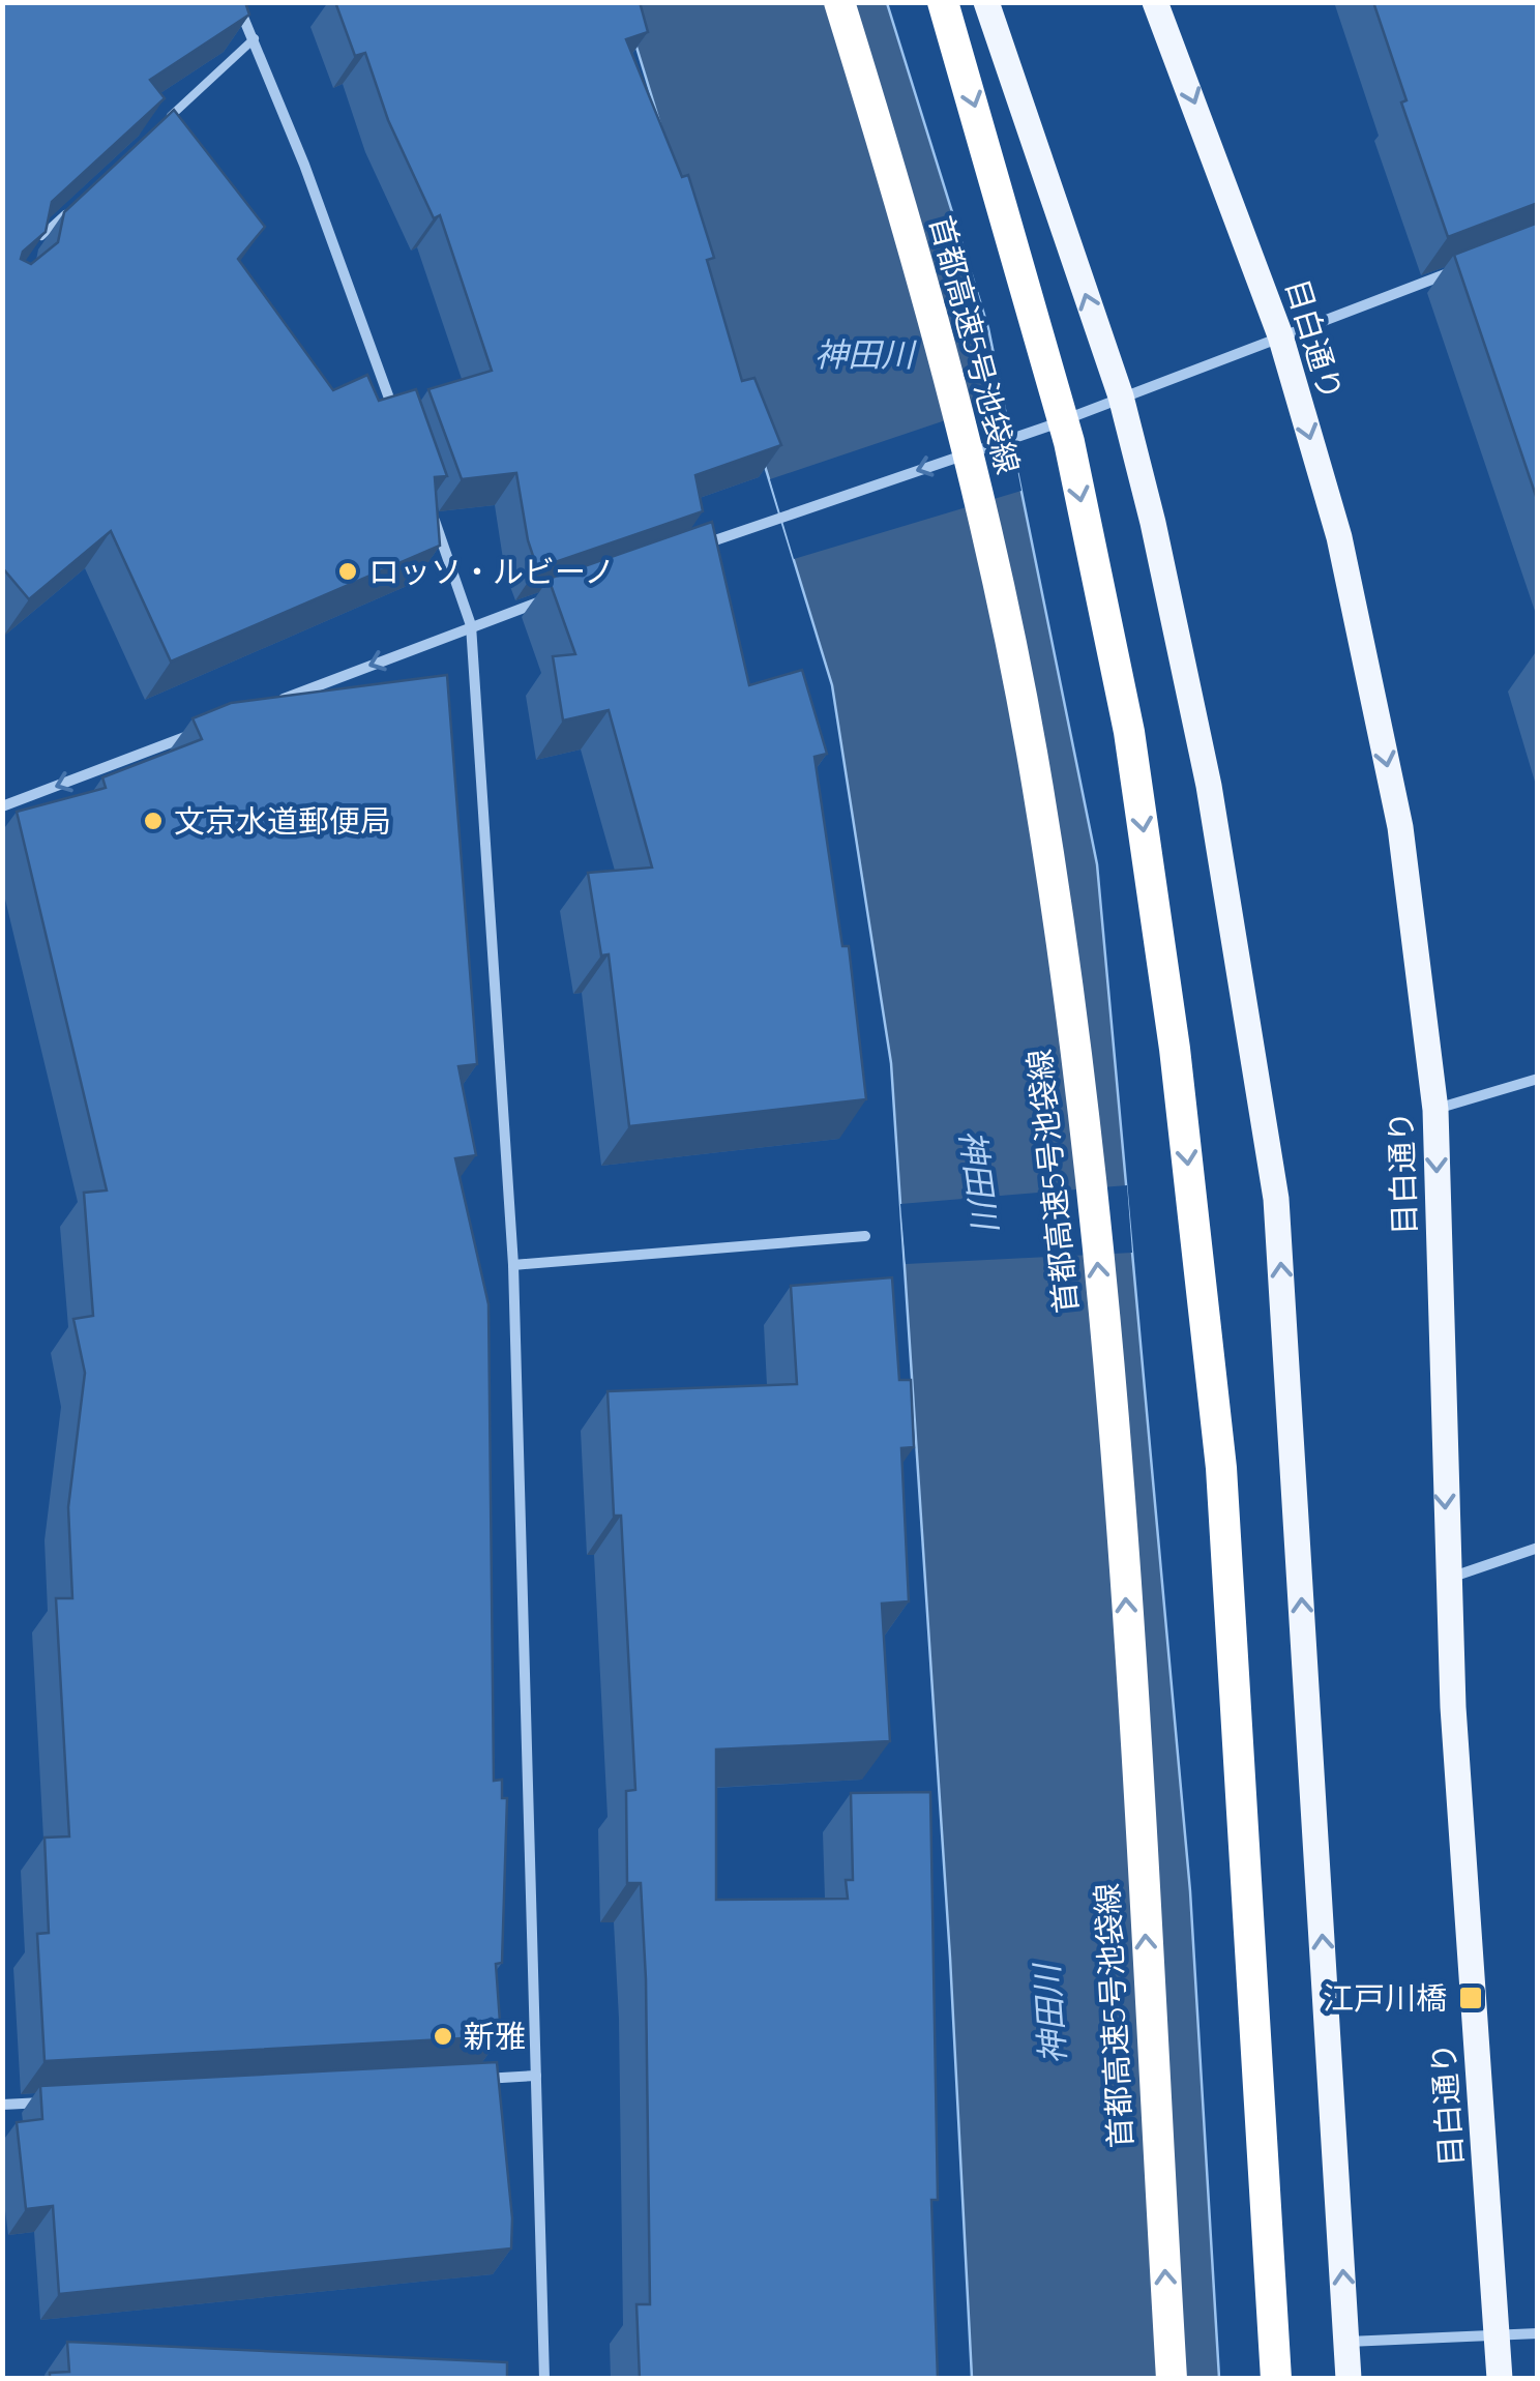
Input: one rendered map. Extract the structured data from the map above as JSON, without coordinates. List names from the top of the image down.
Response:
{
  "streets": {
    "highway": ["首都高速5号池袋線"],
    "main road": ["目白通り"]
  },
  "water": ["神田川"],
  "places": {
    "other": ["ロッソ・ルビーノ", "文京水道郵便局", "新雅"],
    "transit": ["江戸川橋"]
  }
}
